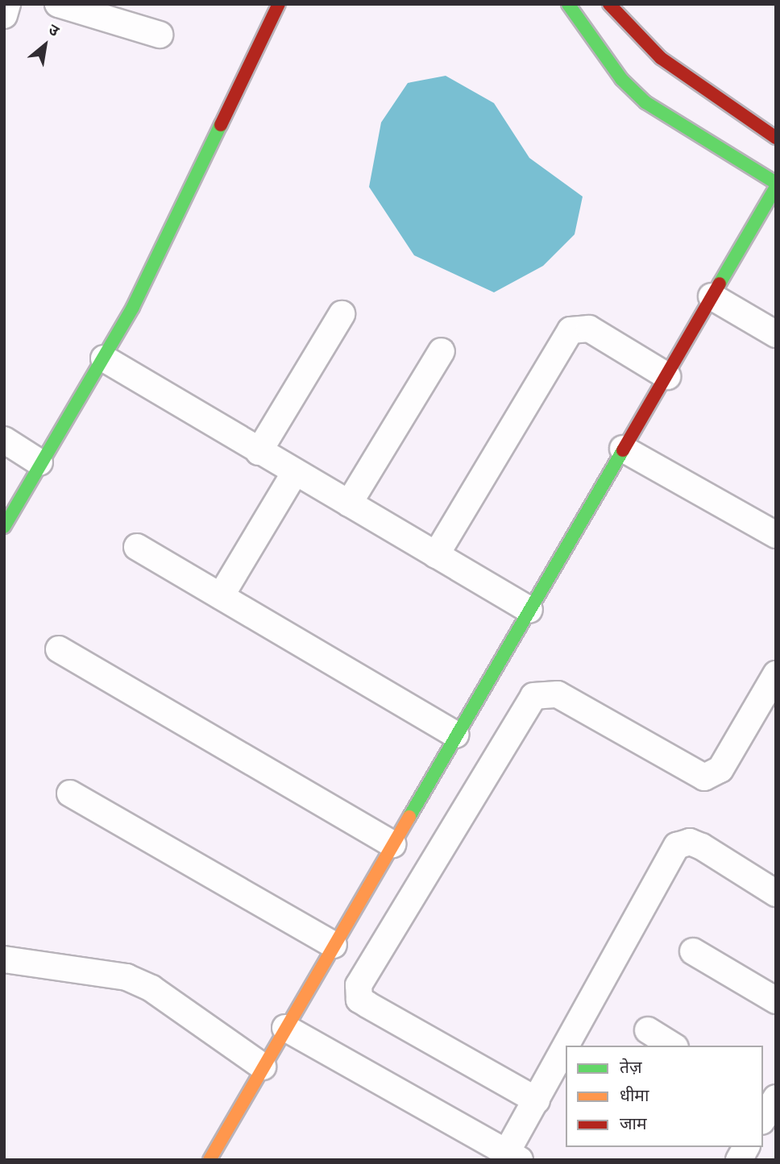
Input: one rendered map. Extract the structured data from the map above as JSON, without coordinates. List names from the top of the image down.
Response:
{
  "legend": ["तेज़", "धीमा", "जाम"],
  "north": "top right"
}
